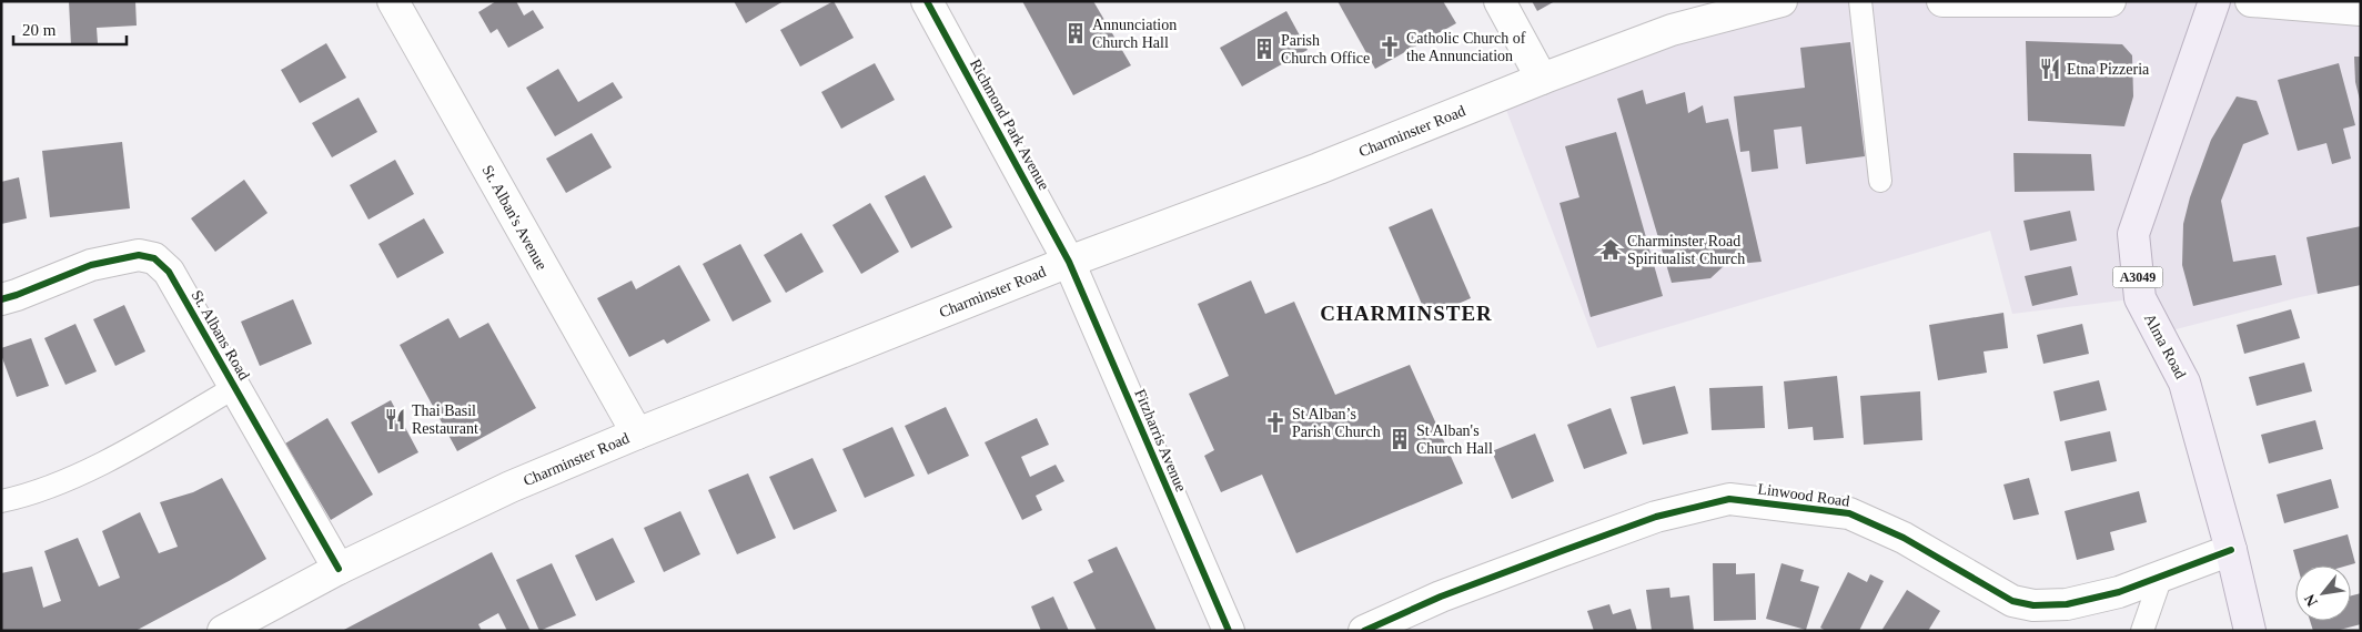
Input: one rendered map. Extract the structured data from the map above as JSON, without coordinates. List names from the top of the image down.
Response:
{
  "streets": {
    "main road": ["A3049", "Alma Road"],
    "street": [
      "Richmond Park Avenue",
      "Charminster Road",
      "St. Alban's Avenue",
      "St. Albans Road",
      "Fitzharris Avenue",
      "Linwood Road"
    ]
  },
  "crossings": [
    ["Richmond Park Avenue", "Charminster Road"],
    ["Richmond Park Avenue", "Fitzharris Avenue"],
    ["Charminster Road", "St. Alban's Avenue"],
    ["Charminster Road", "St. Albans Road"],
    ["Charminster Road", "Fitzharris Avenue"],
    ["Alma Road", "Linwood Road"]
  ],
  "districts": ["CHARMINSTER"],
  "places": {
    "building": ["Annunciation Church Hall", "Parish Church Office", "St Alban's Church Hall"],
    "church": ["Catholic Church of the Annunciation", "St Alban’s Parish Church"],
    "restaurant": ["Etna Pizzeria", "Thai Basil Restaurant"],
    "temple": ["Charminster Road Spiritualist Church"]
  },
  "scale_bar": "20 m",
  "north": "bottom left"
}
